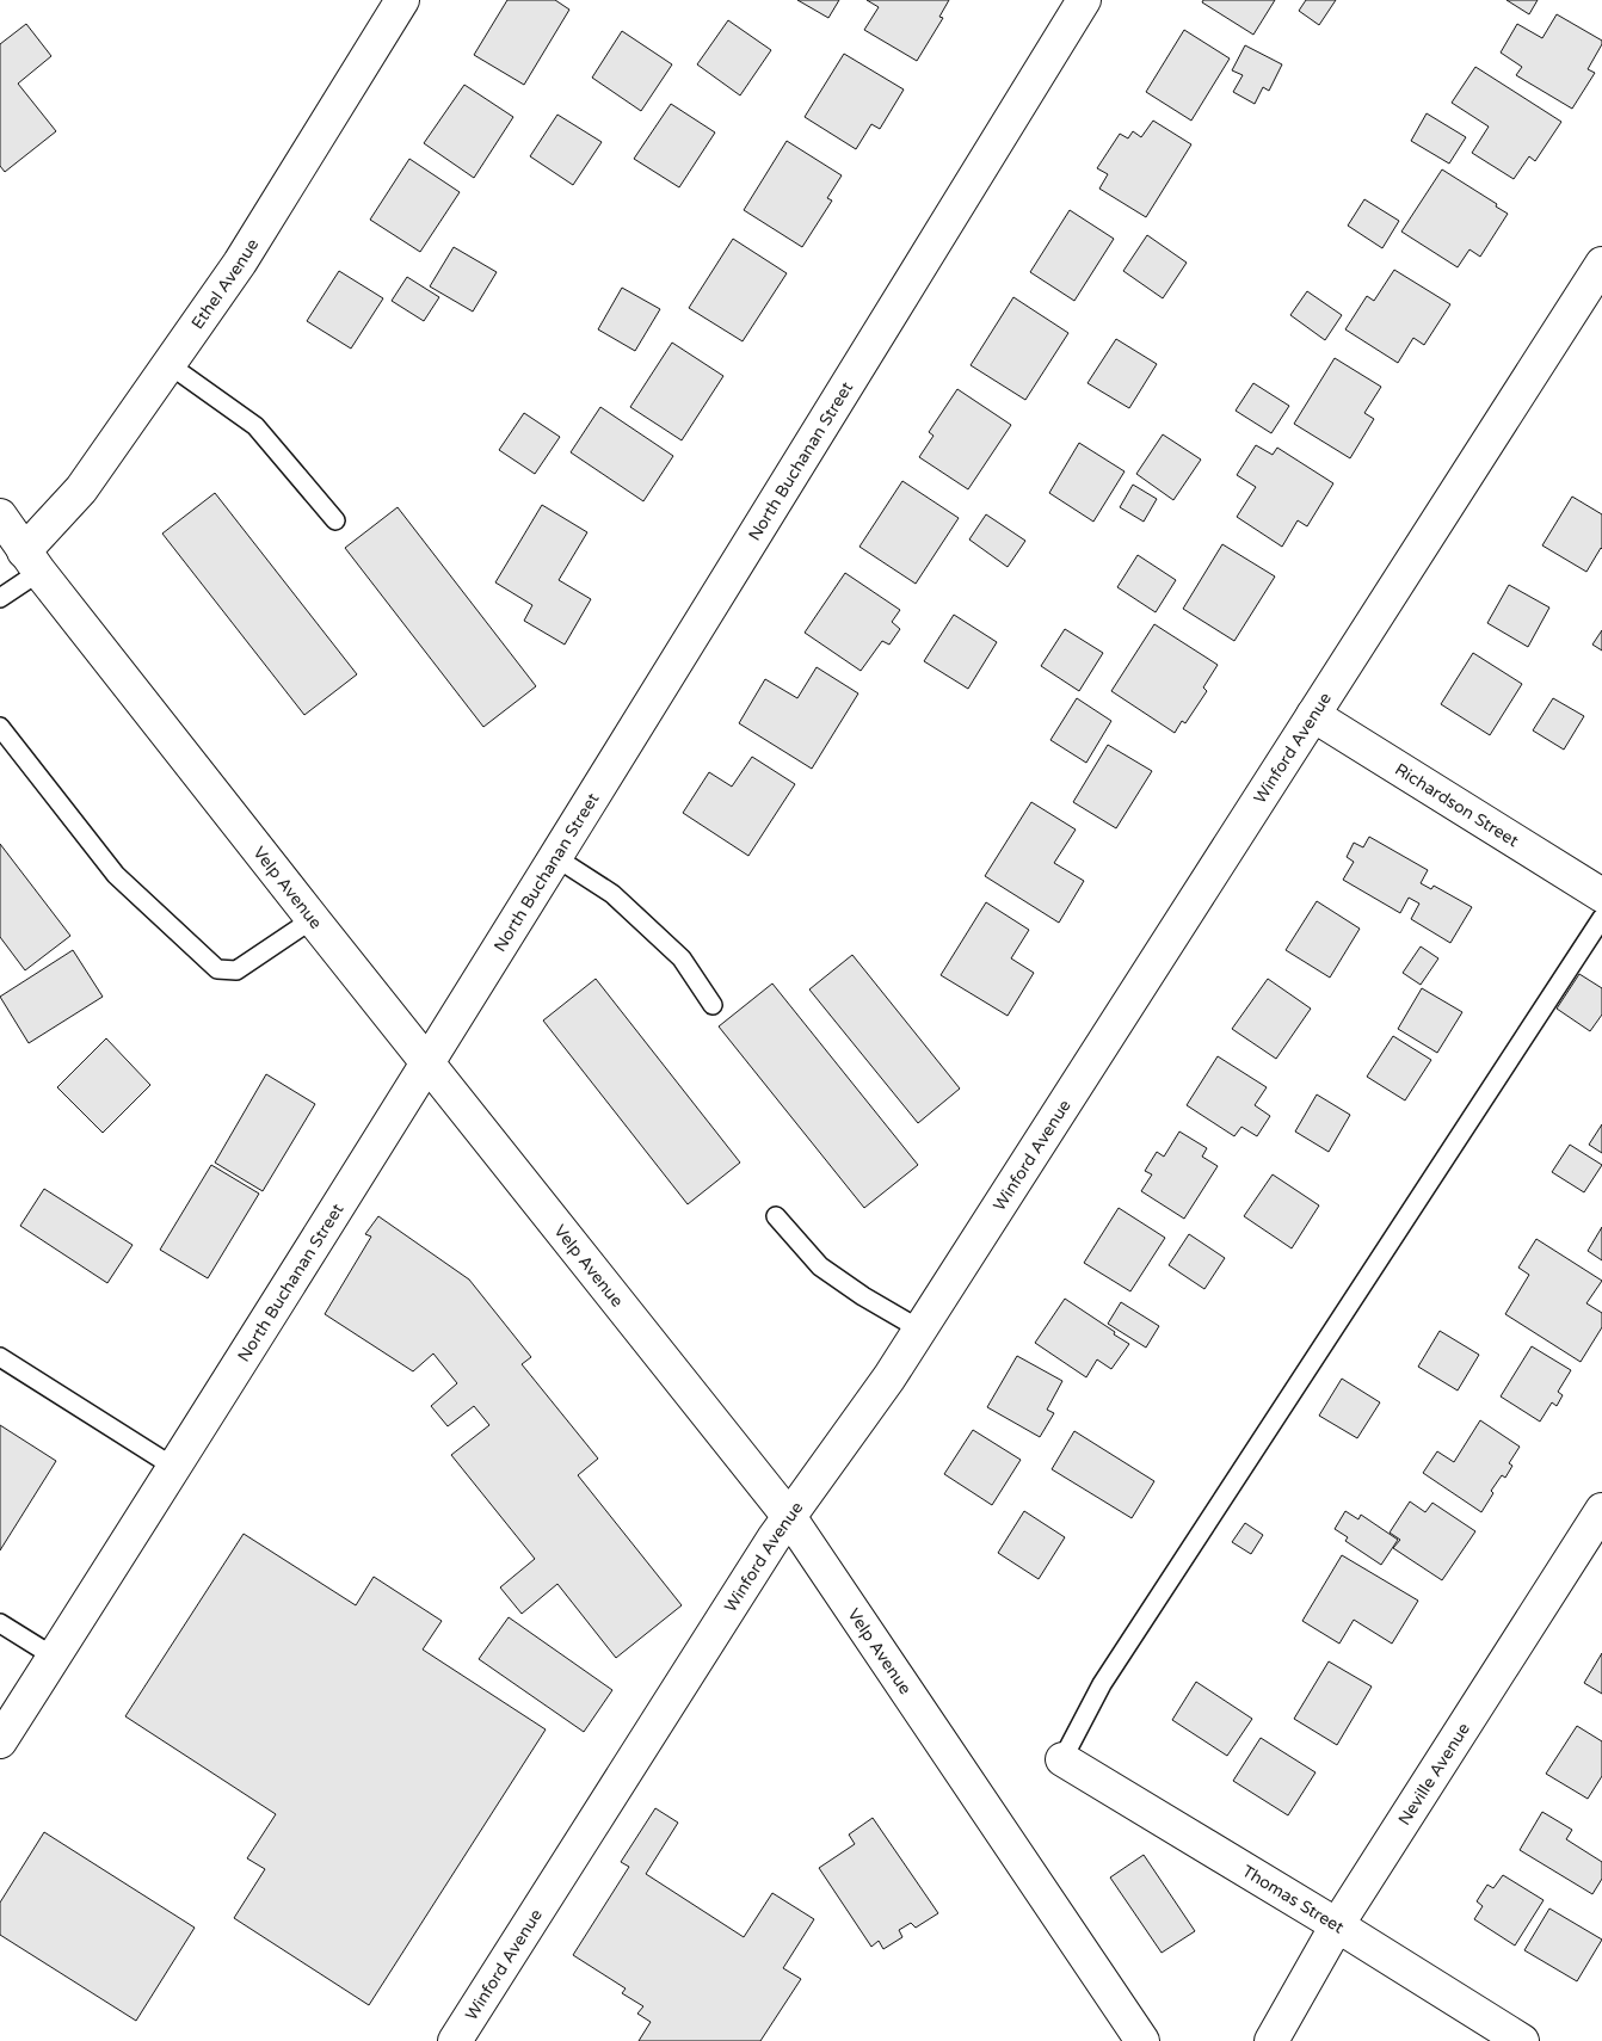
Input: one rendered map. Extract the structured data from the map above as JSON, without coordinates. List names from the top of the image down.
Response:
{
  "streets": {
    "street": [
      "Ethel Avenue",
      "North Buchanan Street",
      "Winford Avenue",
      "Richardson Street",
      "Velp Avenue",
      "Neville Avenue",
      "Thomas Street"
    ]
  },
  "crossings": [
    ["Ethel Avenue", "Velp Avenue"],
    ["North Buchanan Street", "Velp Avenue"],
    ["Winford Avenue", "Richardson Street"],
    ["Winford Avenue", "Velp Avenue"],
    ["Neville Avenue", "Thomas Street"]
  ]
}
